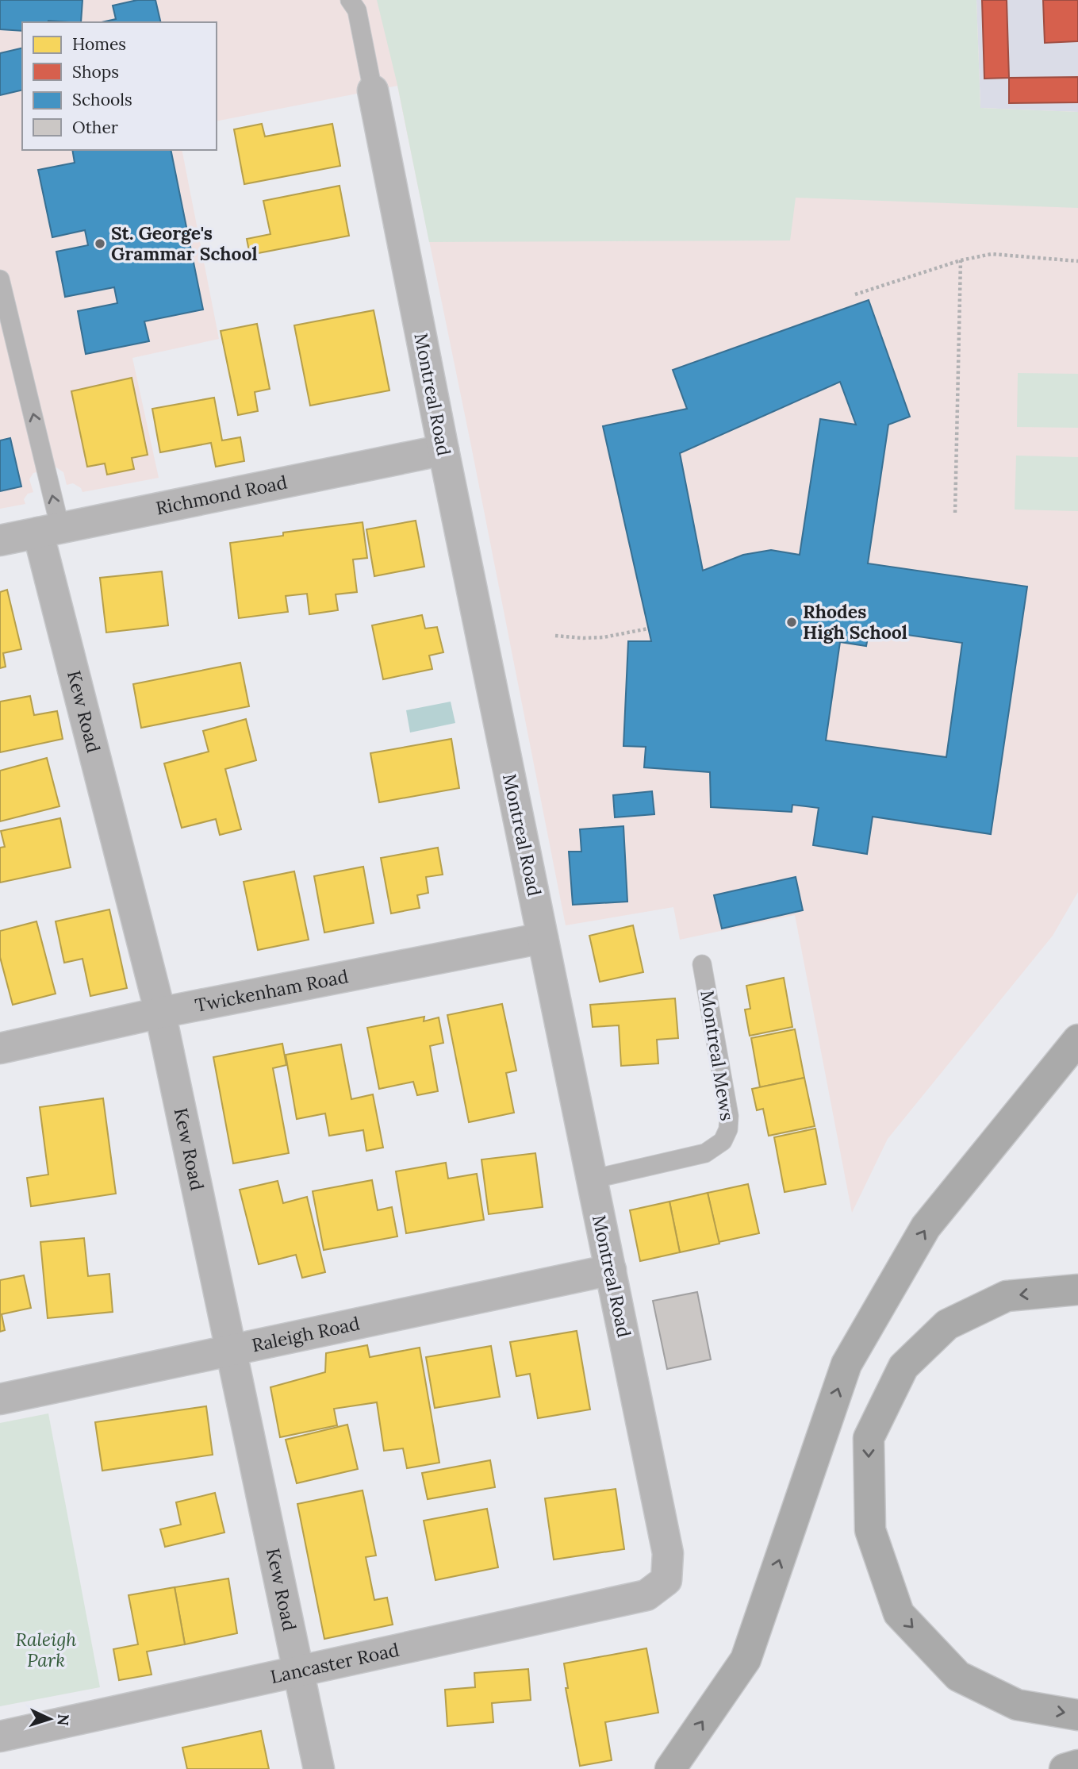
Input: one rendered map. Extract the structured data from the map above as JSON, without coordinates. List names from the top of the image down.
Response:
{
  "streets": {
    "street": [
      "Montreal Road",
      "Richmond Road",
      "Kew Road",
      "Twickenham Road",
      "Raleigh Road",
      "Lancaster Road"
    ],
    "lane": ["Montreal Mews"]
  },
  "crossings": [
    ["Montreal Road", "Richmond Road"],
    ["Montreal Road", "Twickenham Road"],
    ["Montreal Road", "Montreal Mews"],
    ["Montreal Road", "Raleigh Road"],
    ["Montreal Road", "Lancaster Road"],
    ["Richmond Road", "Kew Road"],
    ["Kew Road", "Twickenham Road"],
    ["Kew Road", "Raleigh Road"],
    ["Kew Road", "Lancaster Road"]
  ],
  "parks": ["Raleigh Park"],
  "places": ["St. George's Grammar School", "Rhodes High School"],
  "legend": [
    "Homes",
    "Shops",
    "Schools",
    "Other"
  ],
  "north": "right"
}
